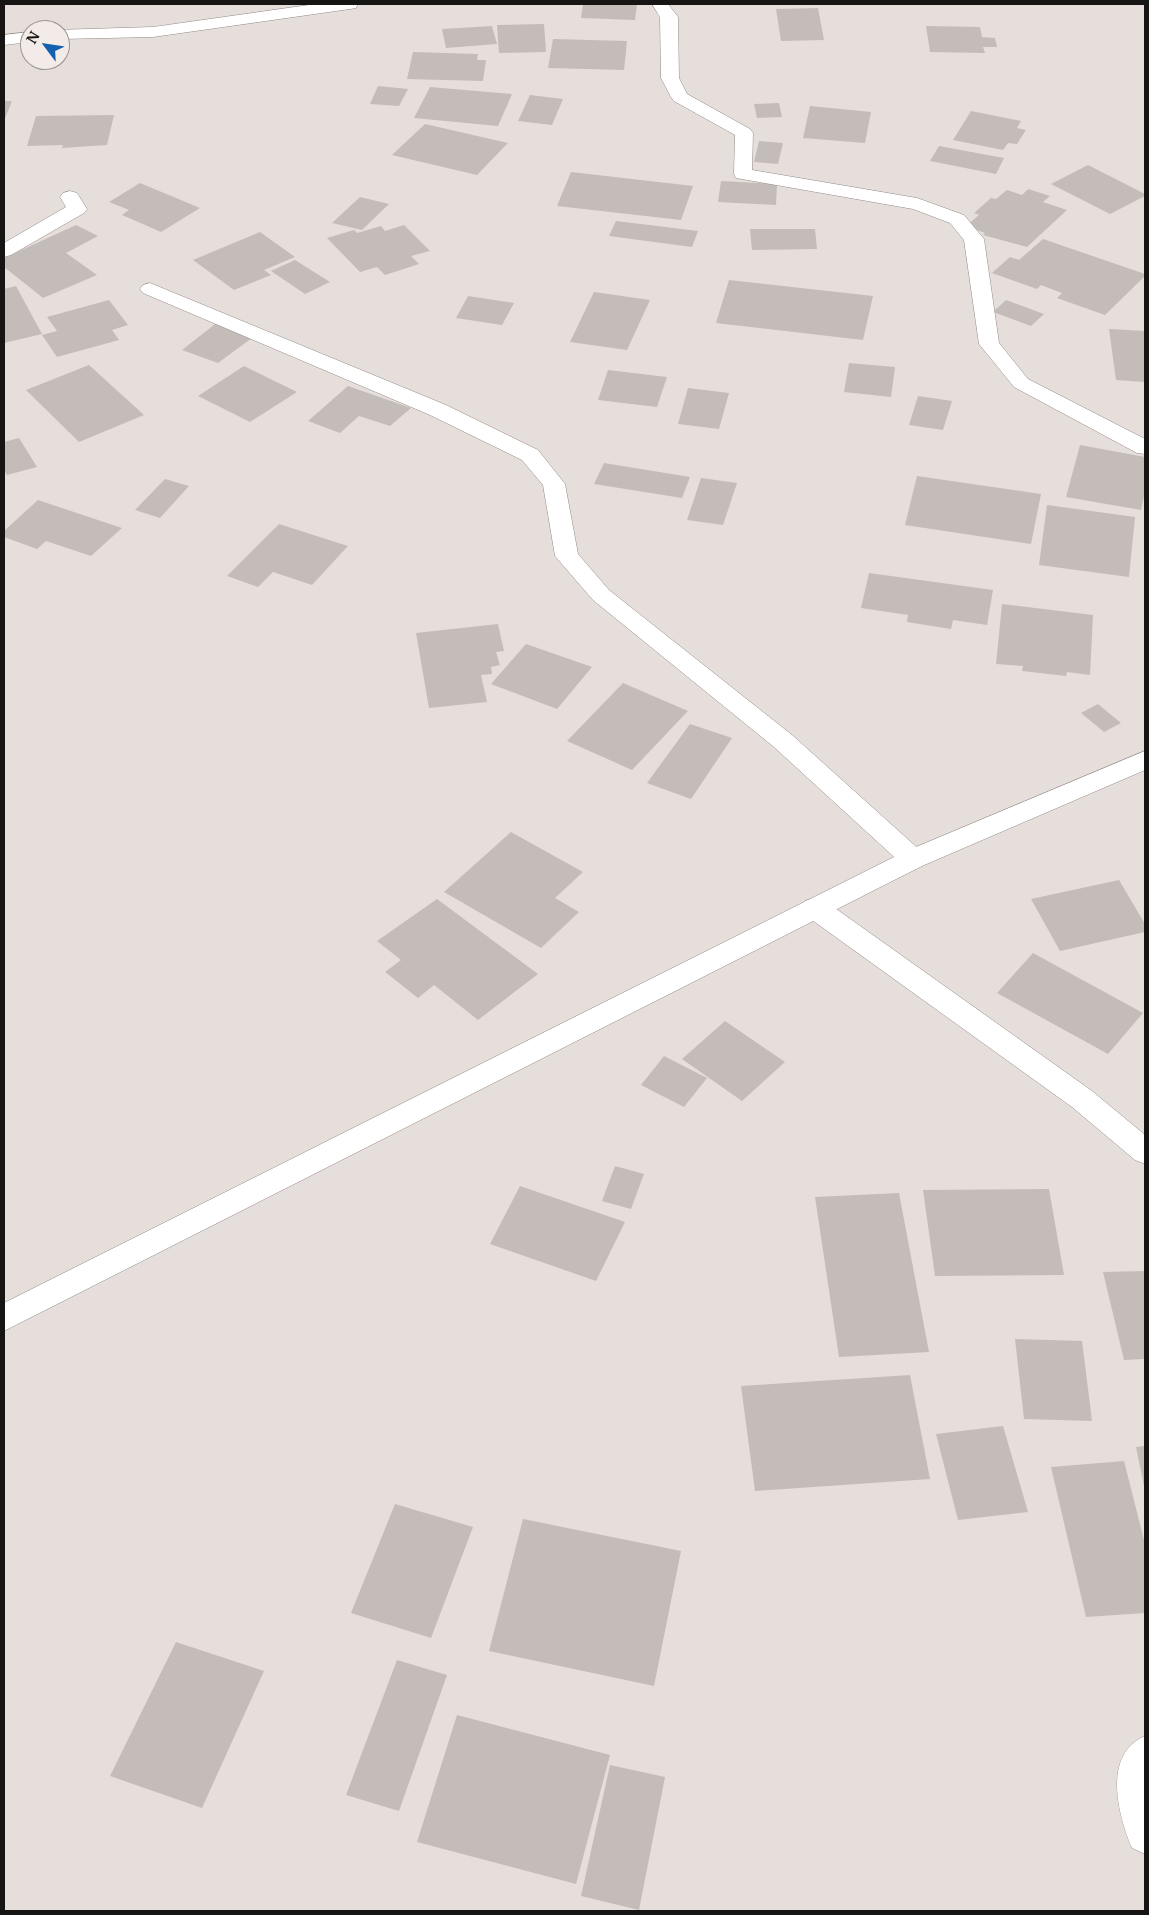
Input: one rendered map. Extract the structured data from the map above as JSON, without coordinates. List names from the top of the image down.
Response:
{
  "north": "top left"
}
